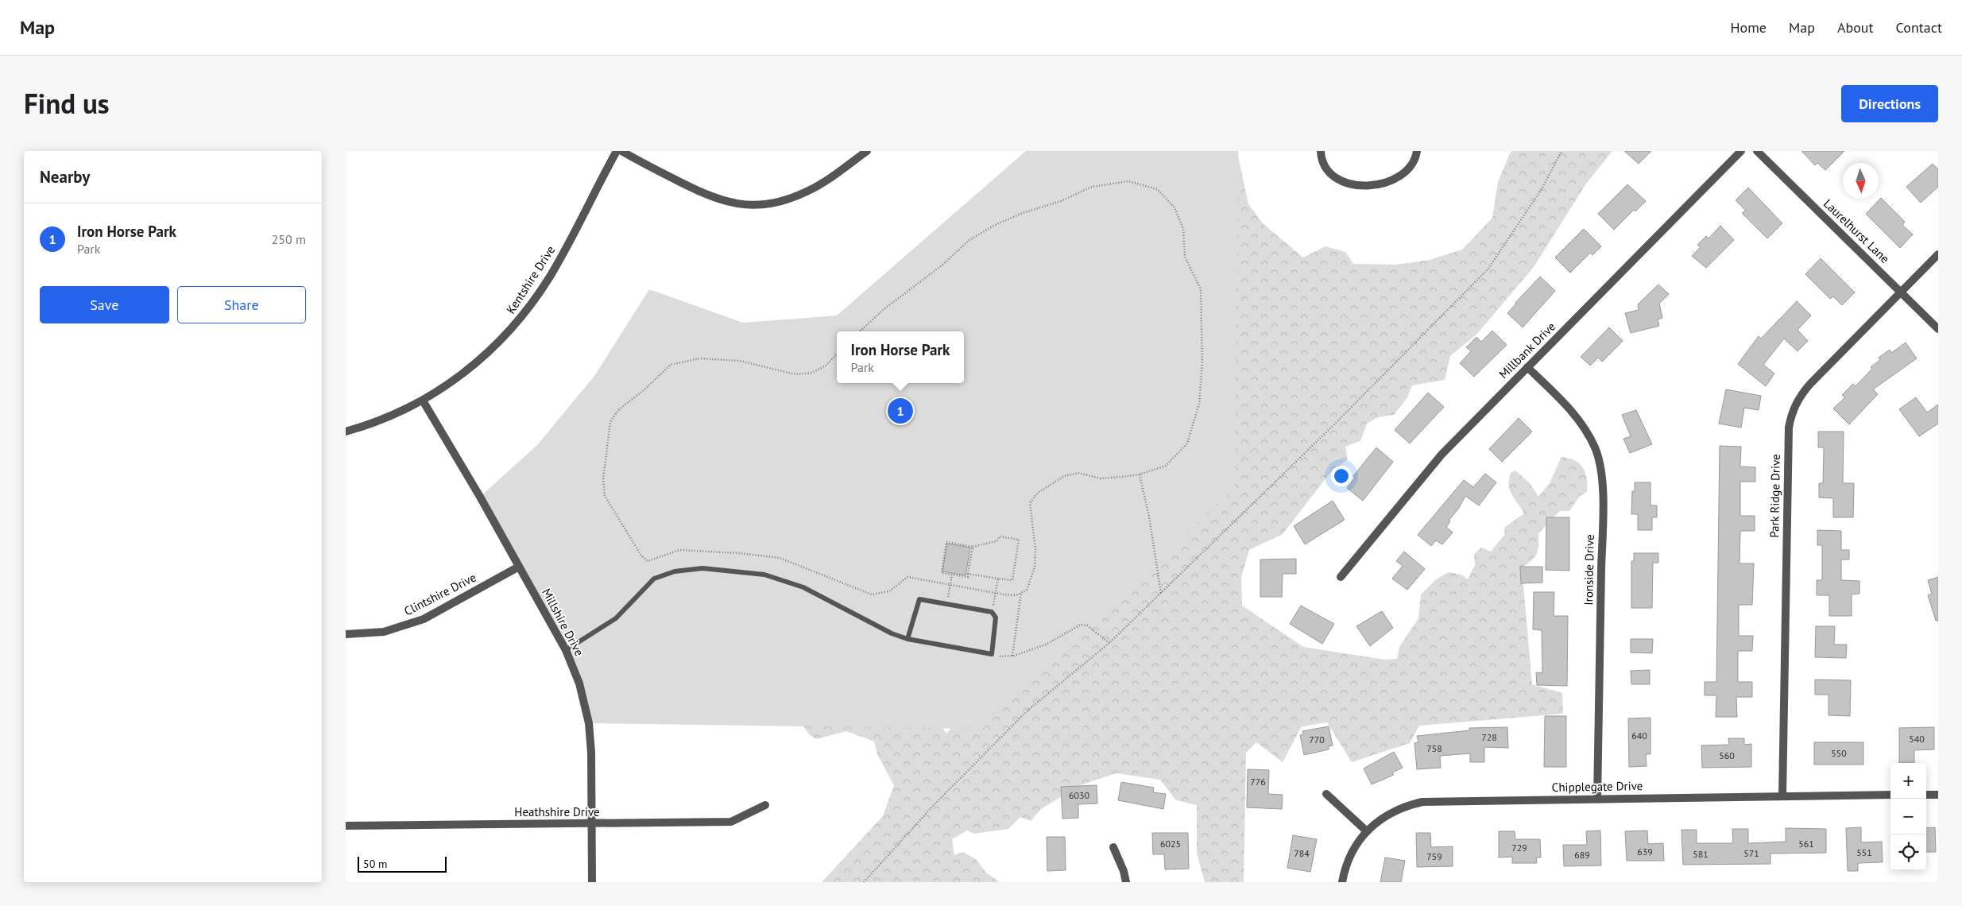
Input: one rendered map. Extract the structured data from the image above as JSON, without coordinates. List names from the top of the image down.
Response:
{
  "streets": {
    "street": [
      "Laurelhurst Lane",
      "Kentshire Drive",
      "Millbank Drive",
      "Park Ridge Drive",
      "Ironside Drive",
      "Clintshire Drive",
      "Millshire Drive",
      "Chipplegate Drive",
      "Heathshire Drive"
    ]
  },
  "crossings": [
    ["Laurelhurst Lane", "Park Ridge Drive"],
    ["Kentshire Drive", "Millshire Drive"],
    ["Millbank Drive", "Ironside Drive"],
    ["Park Ridge Drive", "Chipplegate Drive"],
    ["Ironside Drive", "Chipplegate Drive"],
    ["Clintshire Drive", "Millshire Drive"],
    ["Millshire Drive", "Heathshire Drive"]
  ],
  "house_numbers": [
    "640",
    "728",
    "540",
    "770",
    "758",
    "550",
    "560",
    "776",
    "6030",
    "6025",
    "561",
    "729",
    "639",
    "551",
    "784",
    "571",
    "581",
    "689",
    "759"
  ],
  "scale_bar": "50 m",
  "north": "bottom",
  "page": {
    "header": "Map",
    "nav": [
      "Home",
      "Map",
      "About",
      "Contact"
    ],
    "title": "Find us",
    "buttons": [
      "Directions",
      ["Save", "Share"]
    ],
    "heading": "Nearby",
    "list": [
      {
        "mark": "1",
        "name": "Iron Horse Park",
        "note": "Park",
        "value": "250 m"
      }
    ],
    "popup": ["Iron Horse Park", "Park"],
    "pins": "1",
    "map_buttons": ["+", "−"],
    "scale": "50 m"
  }
}
